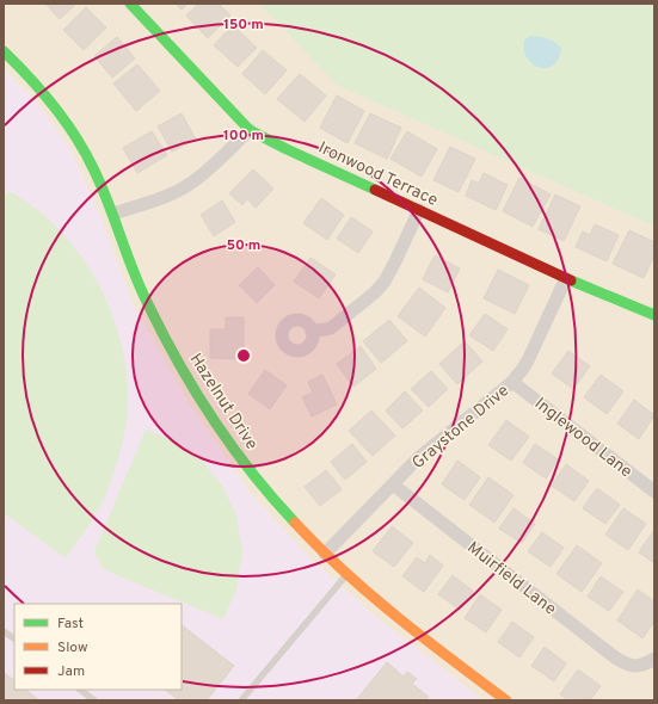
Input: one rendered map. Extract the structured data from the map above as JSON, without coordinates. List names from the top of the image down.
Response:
{
  "streets": {
    "street": [
      "Ironwood Terrace",
      "Hazelnut Drive",
      "Graystone Drive",
      "Inglewood Lane",
      "Muirfield Lane"
    ]
  },
  "crossings": [
    ["Ironwood Terrace", "Graystone Drive"],
    ["Hazelnut Drive", "Graystone Drive"],
    ["Graystone Drive", "Inglewood Lane"],
    ["Graystone Drive", "Muirfield Lane"]
  ],
  "legend": ["Fast", "Slow", "Jam"],
  "rings": ["150 m", "100 m", "50 m"]
}
